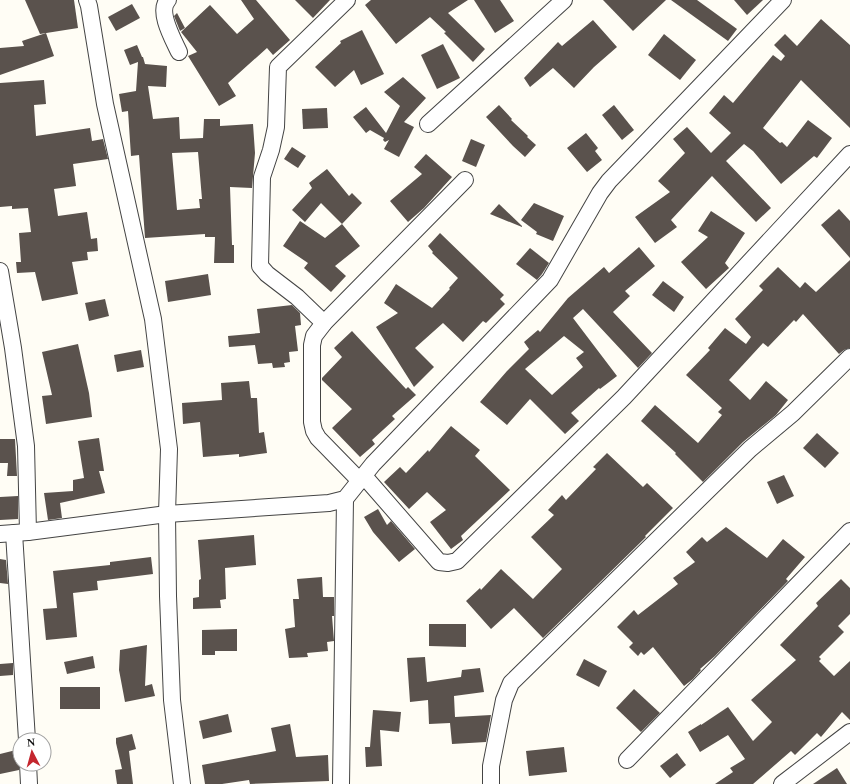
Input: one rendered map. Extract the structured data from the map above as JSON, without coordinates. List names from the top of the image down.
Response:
{
  "north": "top"
}
